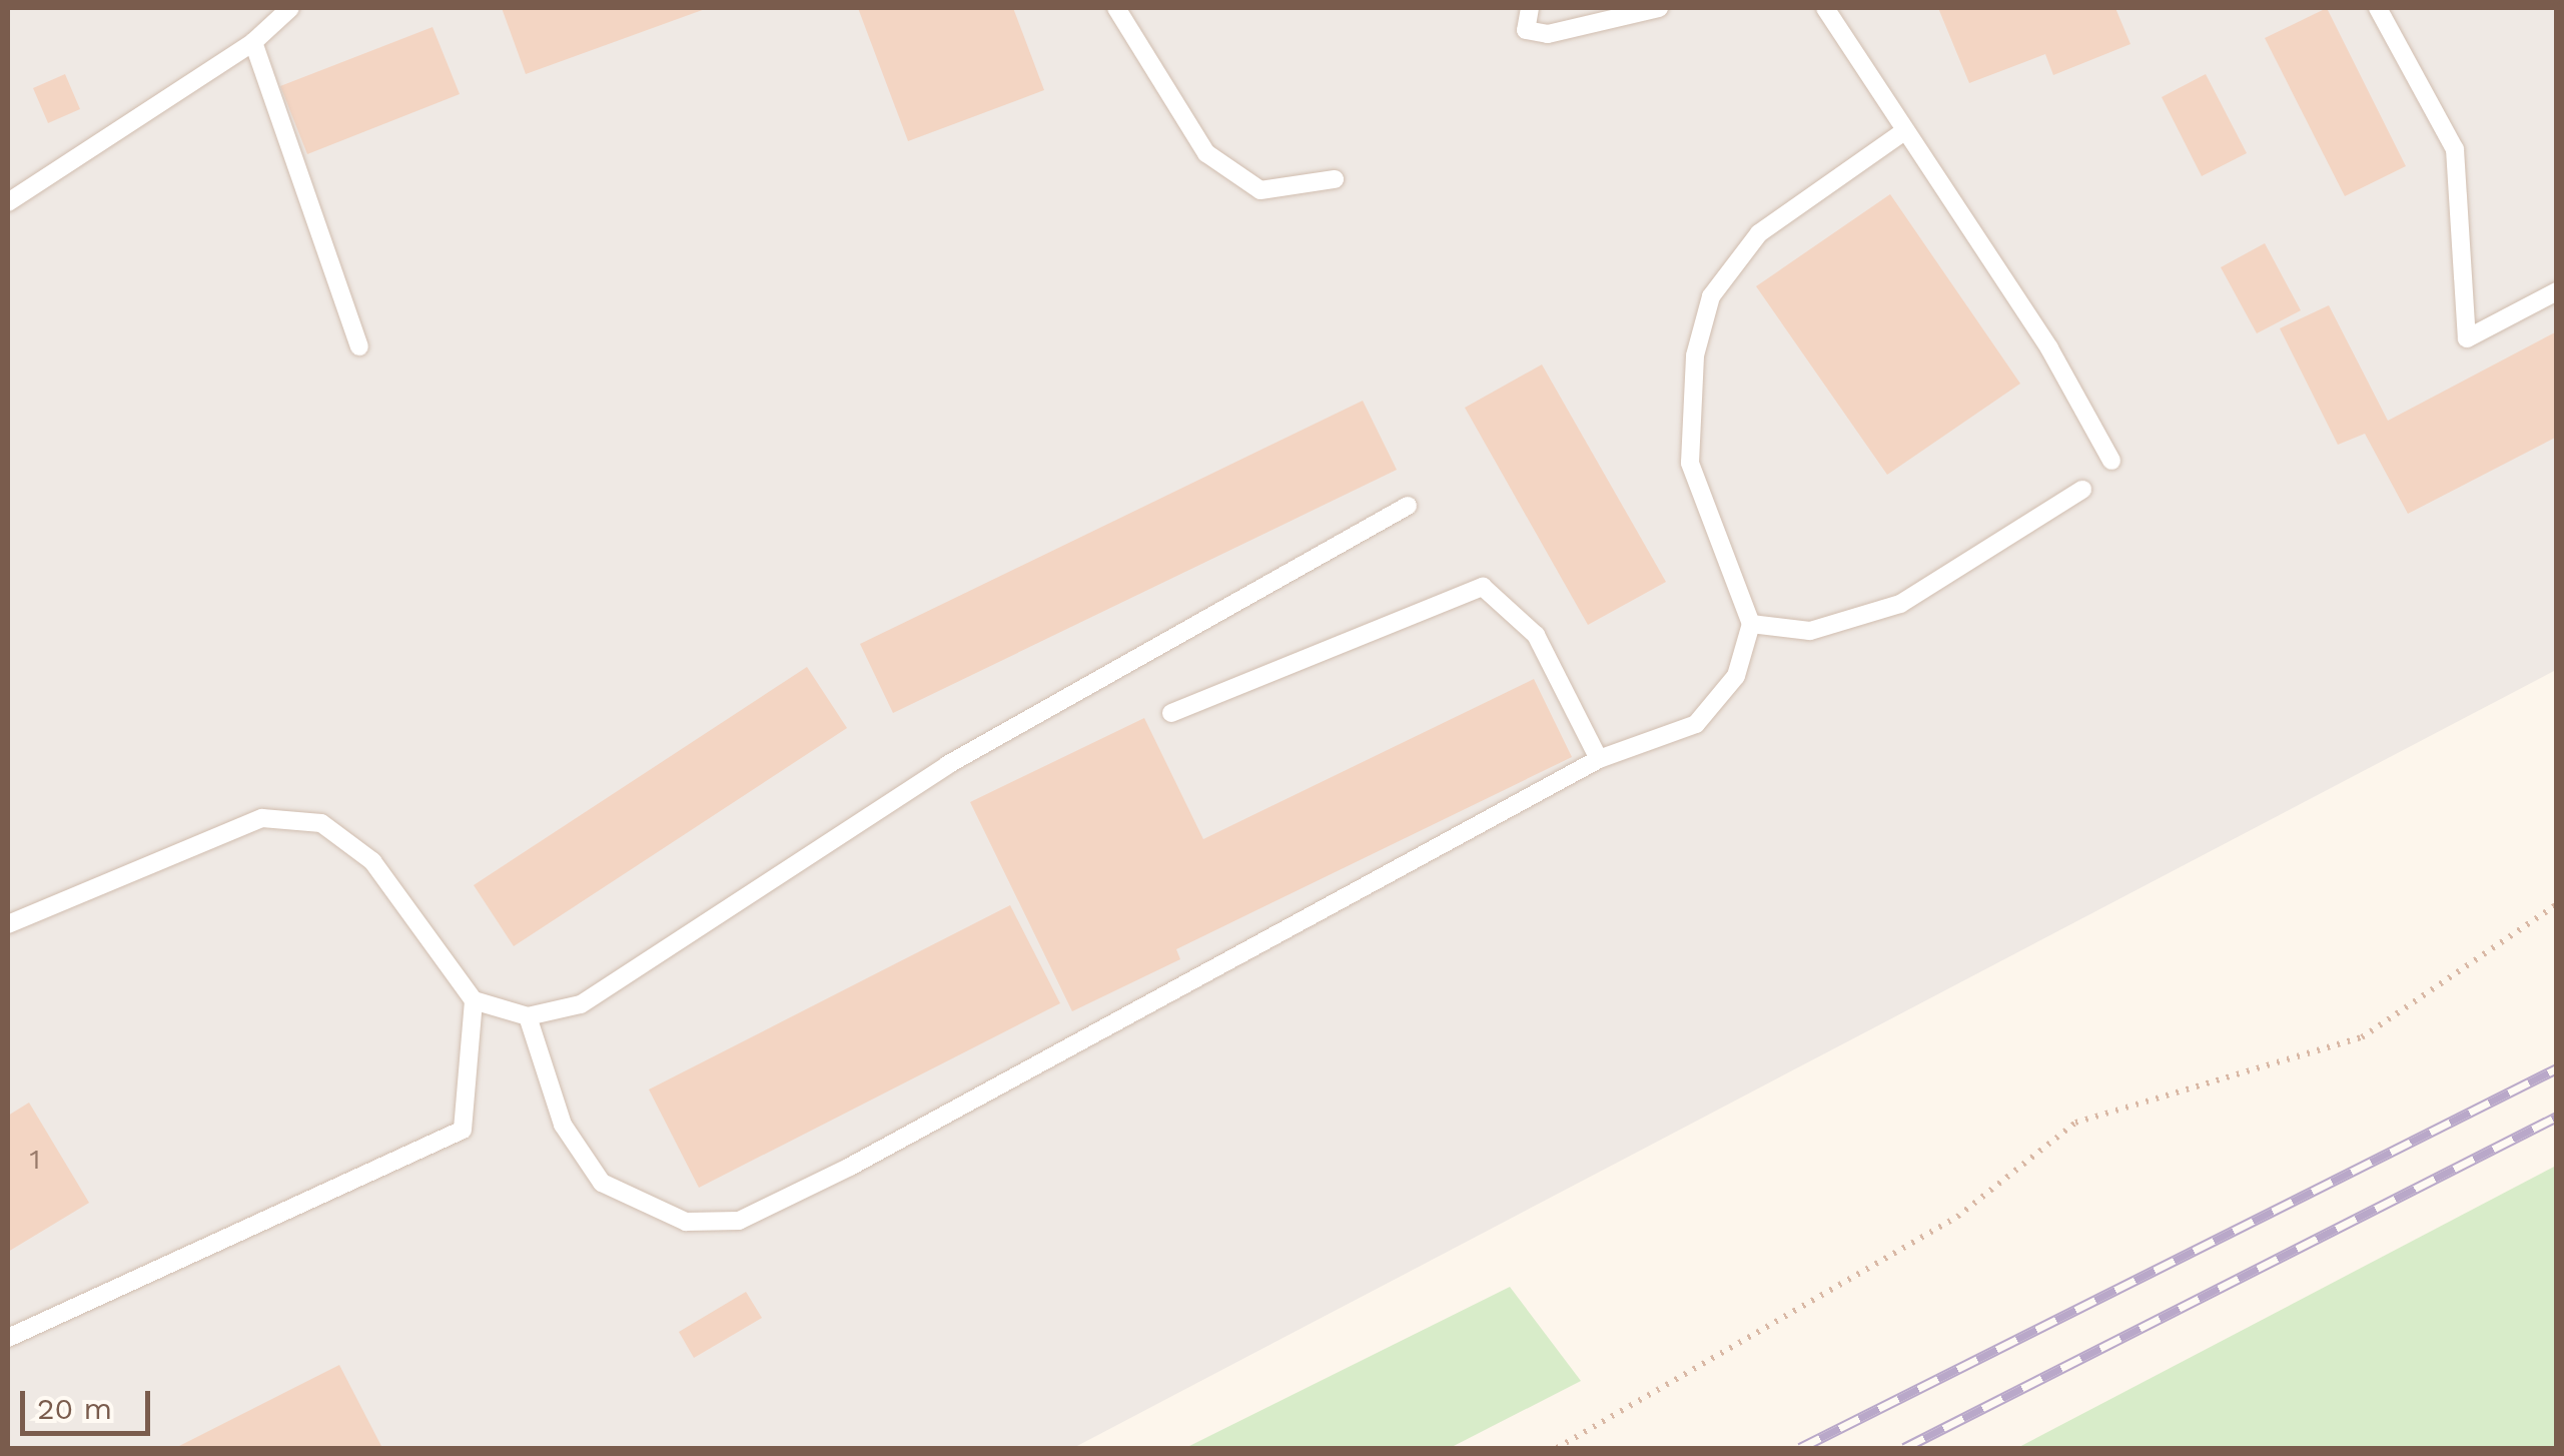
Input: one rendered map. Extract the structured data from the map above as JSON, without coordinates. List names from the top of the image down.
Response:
{
  "house_numbers": ["1"],
  "scale_bar": "20 m"
}
